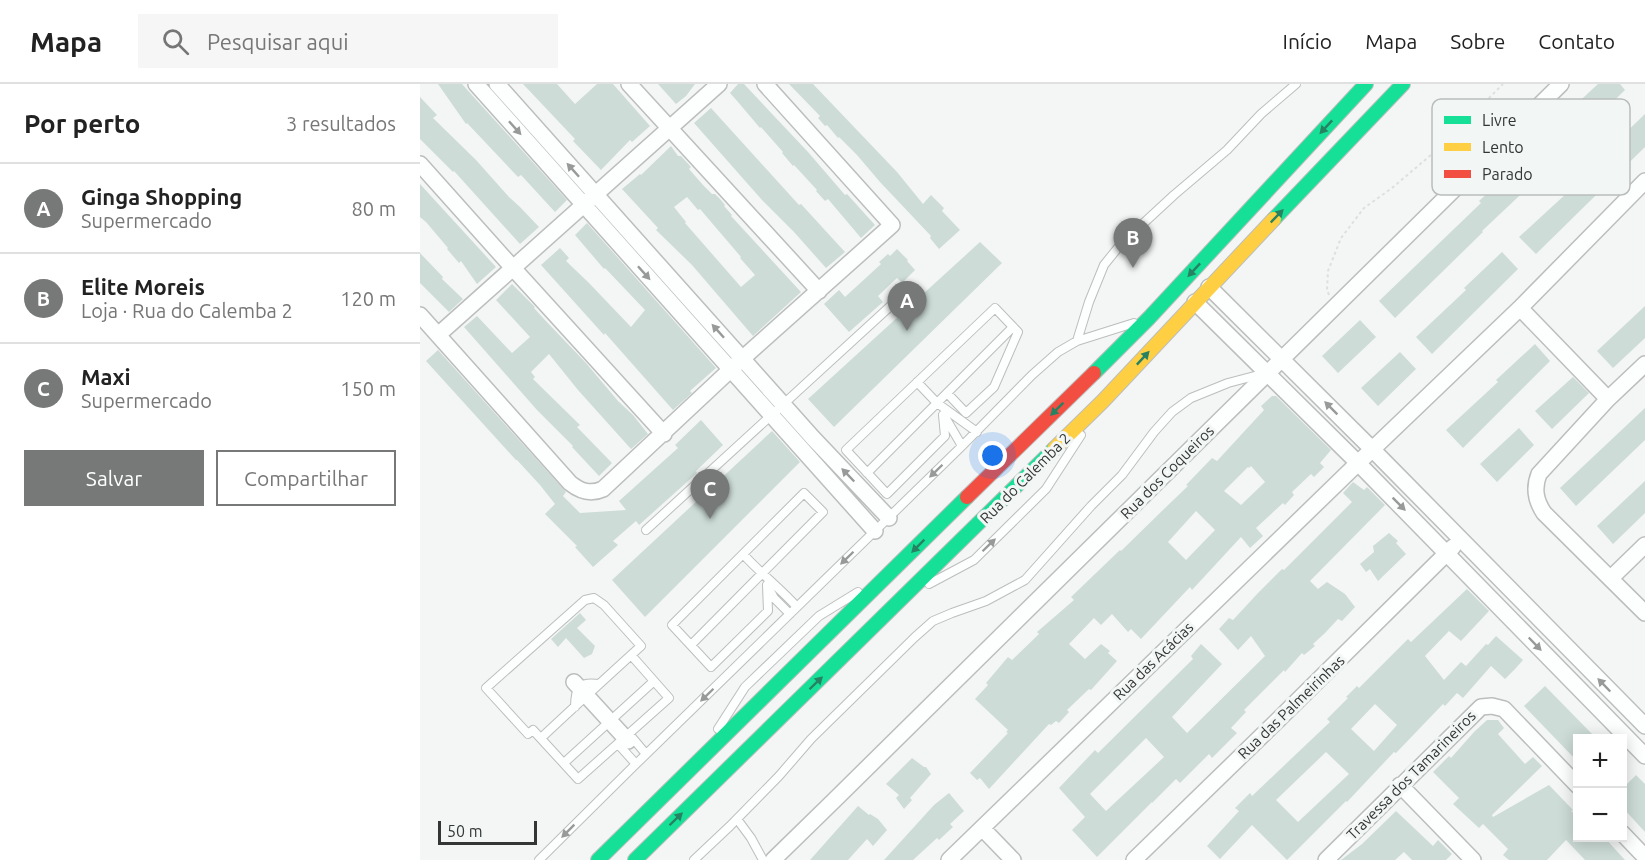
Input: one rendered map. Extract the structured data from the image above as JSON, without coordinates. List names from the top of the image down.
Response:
{
  "streets": {
    "main road": ["Rua do Calemba 2"],
    "street": [
      "Rua dos Coqueiros",
      "Rua das Acácias",
      "Rua das Palmeirinhas",
      "Travessa dos Tamarineiros"
    ]
  },
  "legend": ["Livre", "Lento", "Parado"],
  "scale_bar": "50 m",
  "page": {
    "header": "Mapa",
    "search": "Pesquisar aqui",
    "nav": [
      "Início",
      "Mapa",
      "Sobre",
      "Contato"
    ],
    "heading": ["Por perto", "3 resultados"],
    "list": [
      {
        "mark": "A",
        "name": "Ginga Shopping",
        "note": "Supermercado",
        "value": "80 m"
      },
      {
        "mark": "B",
        "name": "Elite Moreis",
        "note": "Loja · Rua do Calemba 2",
        "value": "120 m"
      },
      {
        "mark": "C",
        "name": "Maxi",
        "note": "Supermercado",
        "value": "150 m"
      }
    ],
    "pins": ["B", "A", "C"],
    "buttons": ["Salvar", "Compartilhar"],
    "map_buttons": ["+", "−"],
    "scale": "50 m"
  }
}
